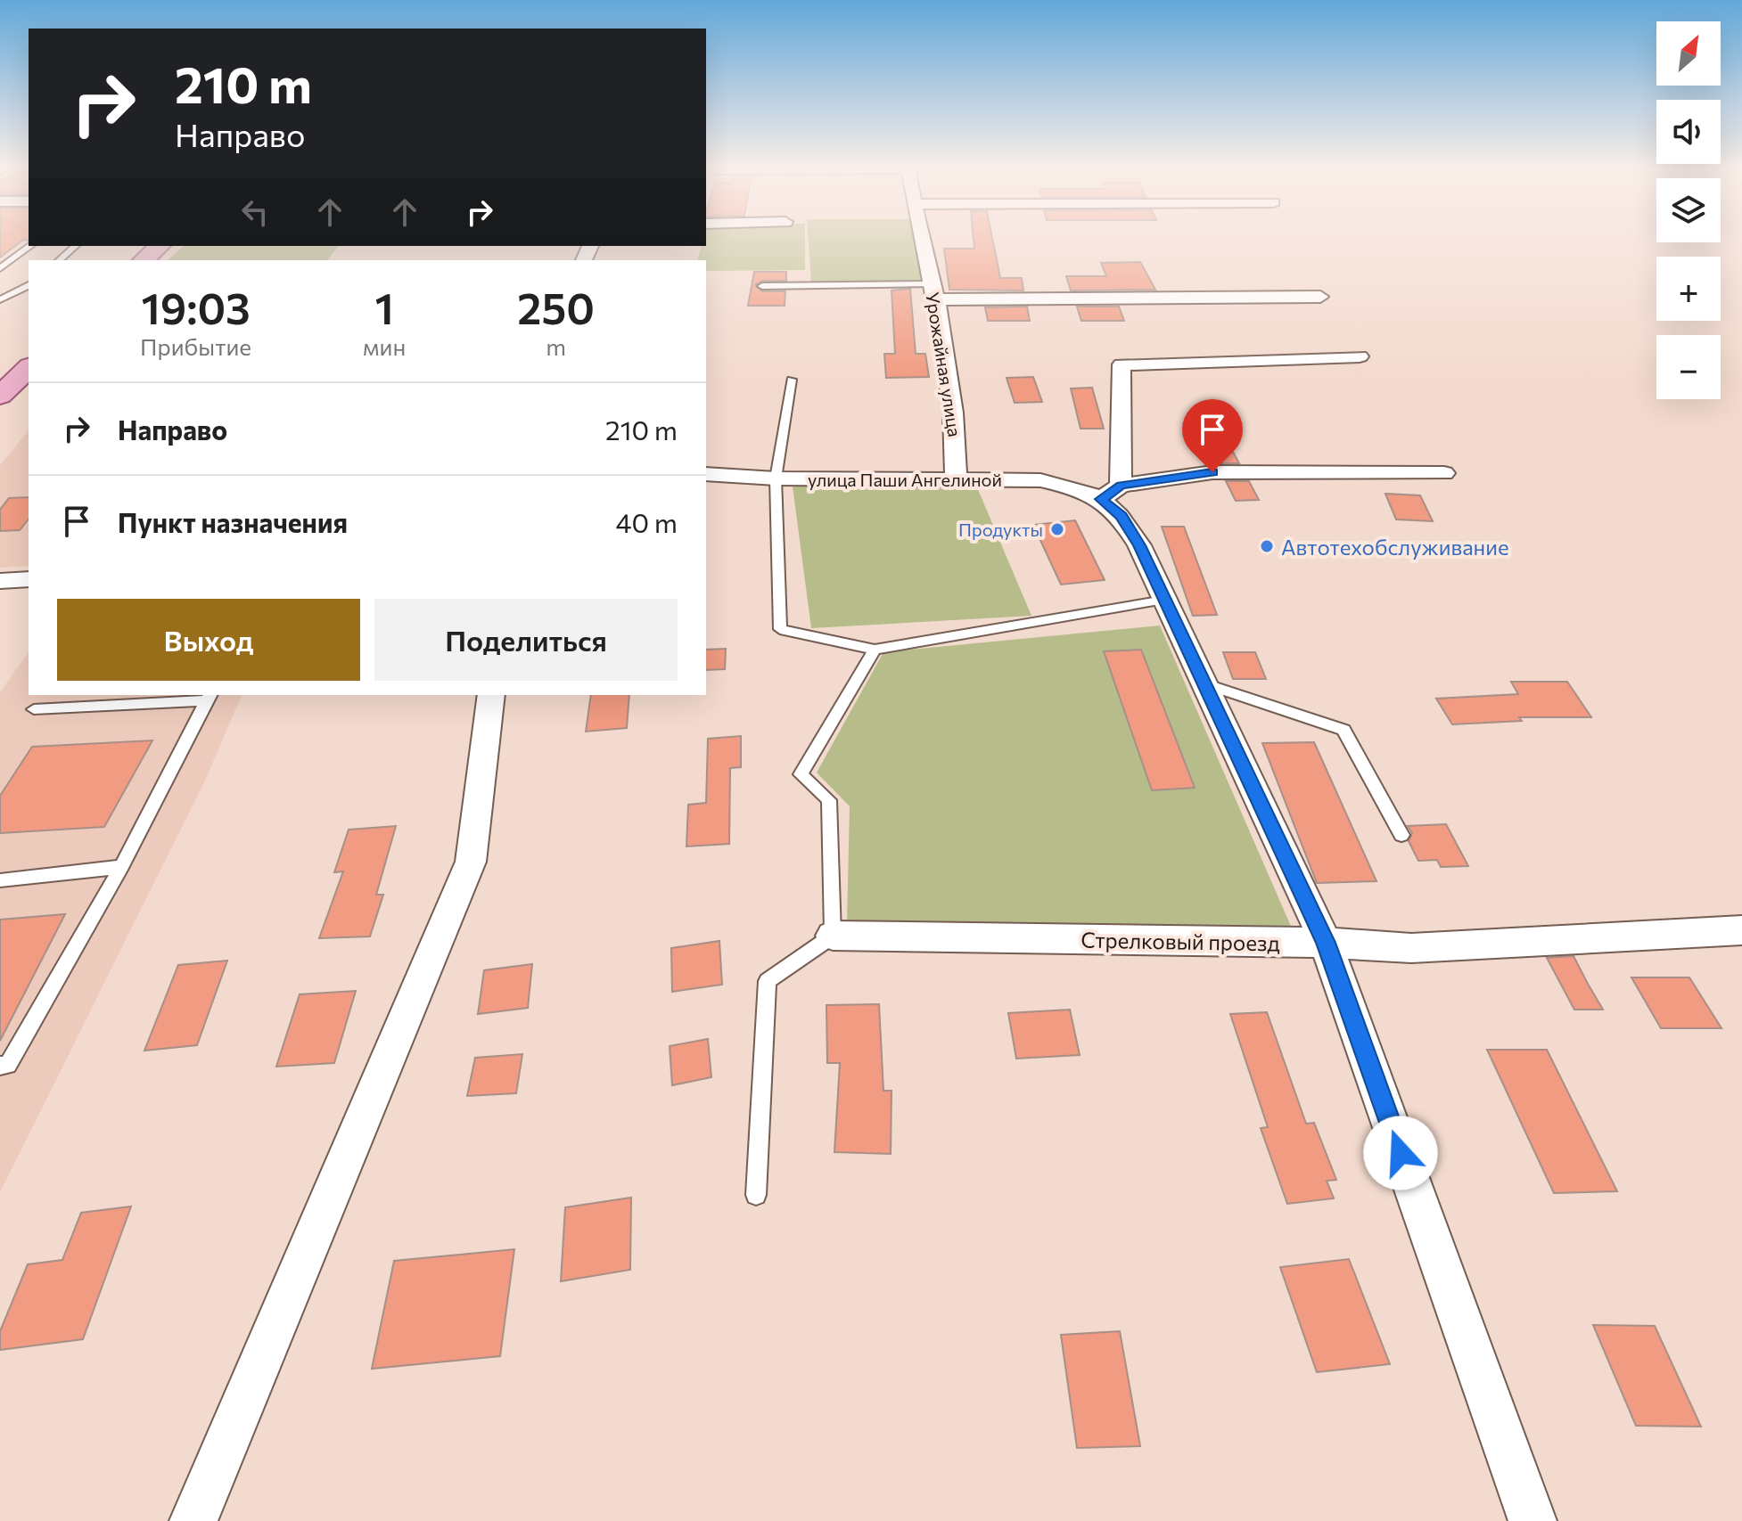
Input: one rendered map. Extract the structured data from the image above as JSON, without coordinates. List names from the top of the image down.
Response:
{
  "streets": {
    "street": ["Урожайная улица", "улица Паши Ангелиной", "Стрелковый проезд"]
  },
  "crossings": [
    ["Урожайная улица", "улица Паши Ангелиной"]
  ],
  "places": ["Продукты", "Автотехобслуживание"],
  "north": "top right",
  "page": {
    "map_buttons": ["+", "−"],
    "turn": ["210 m", "Направо"],
    "eta": [
      "19:03",
      "Прибытие",
      "1",
      "мин",
      "250",
      "m"
    ],
    "list": [
      {
        "name": "Направо",
        "value": "210 m"
      },
      {
        "name": "Пункт назначения",
        "value": "40 m"
      }
    ],
    "buttons": ["Выход", "Поделиться"]
  }
}
